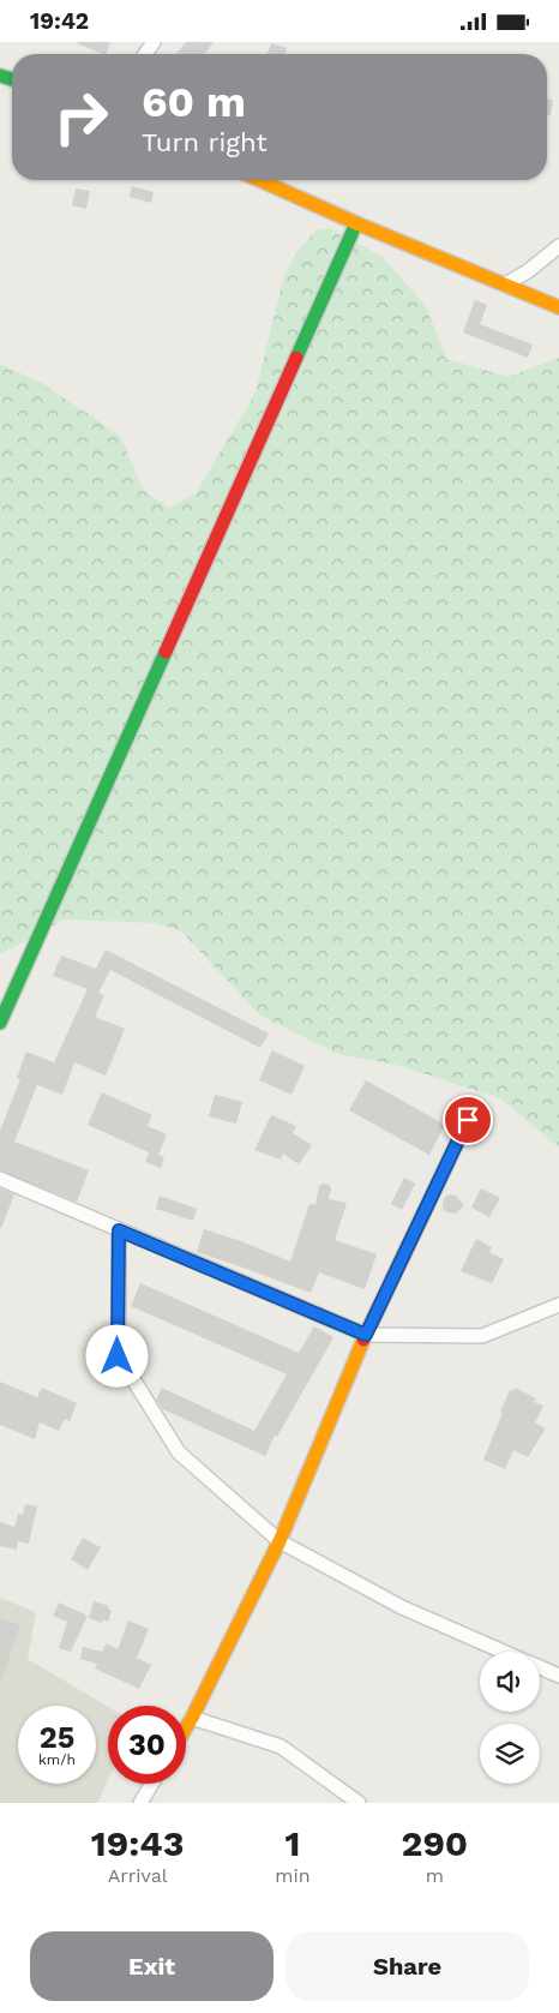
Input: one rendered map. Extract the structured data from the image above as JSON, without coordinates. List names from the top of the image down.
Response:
{
  "page": {
    "status": "19:42",
    "turn": ["60 m", "Turn right"],
    "speed": "25 km/h",
    "limit": "30",
    "eta": [
      "19:43",
      "Arrival",
      "1",
      "min",
      "290",
      "m"
    ],
    "buttons": ["Exit", "Share"]
  }
}
